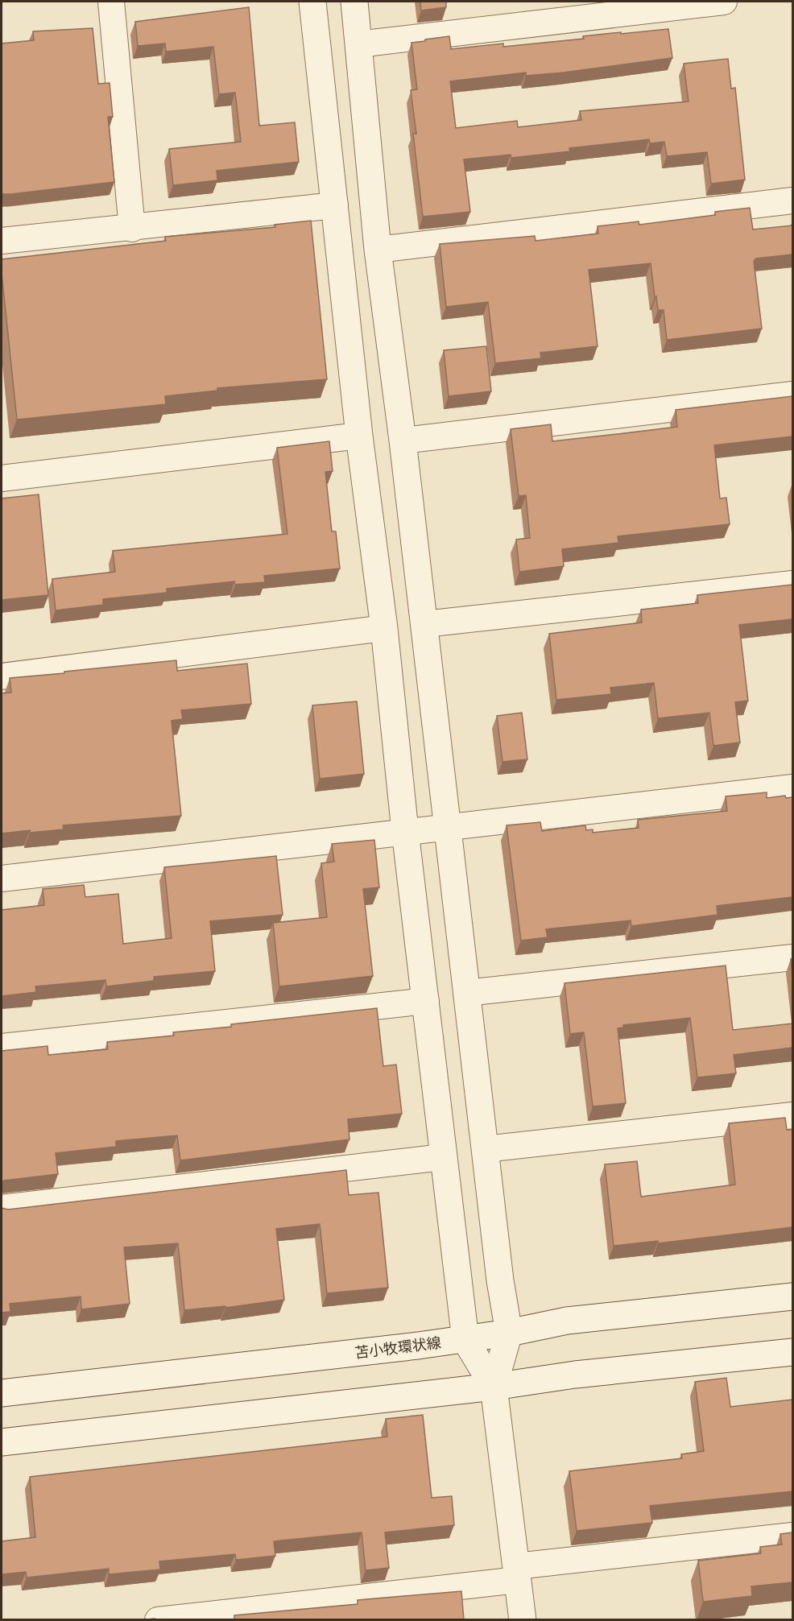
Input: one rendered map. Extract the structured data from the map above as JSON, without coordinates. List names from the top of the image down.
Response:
{
  "streets": {
    "street": ["苫小牧環状線"]
  }
}
